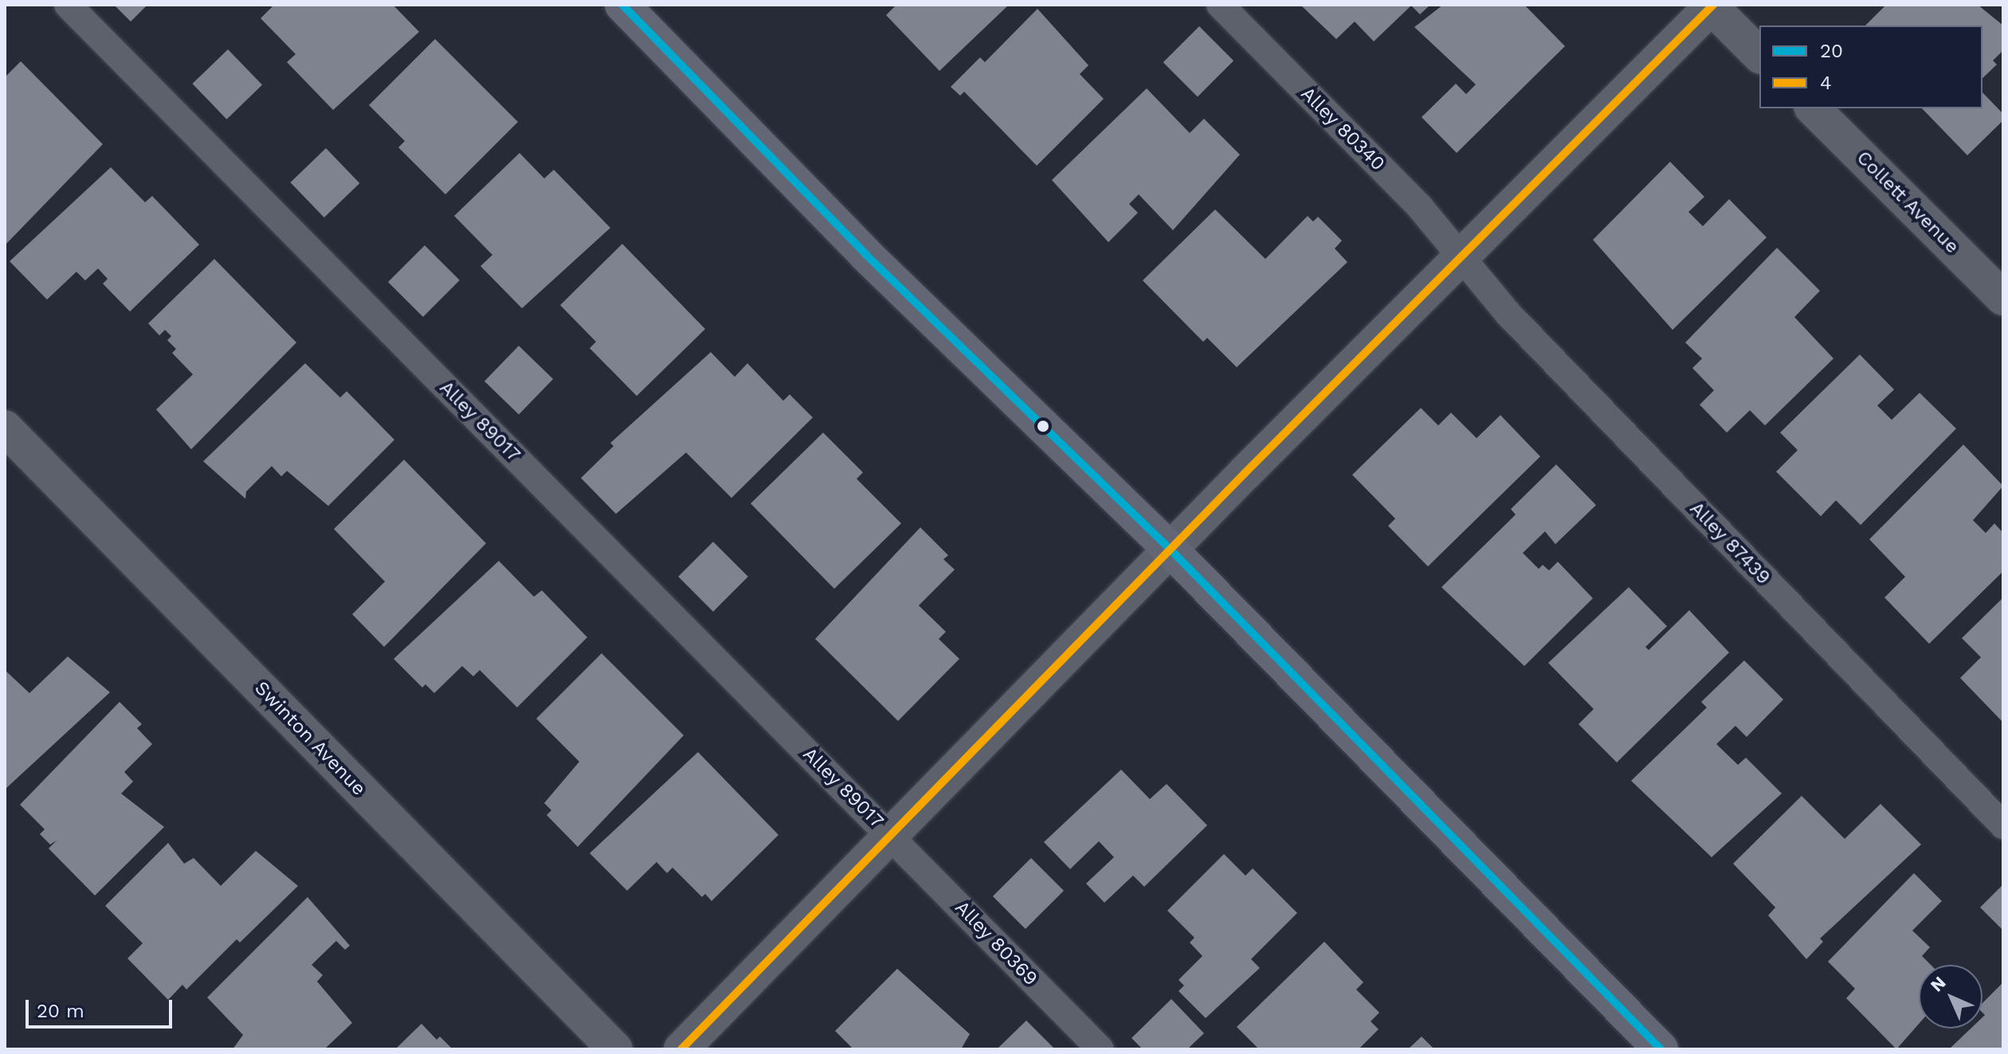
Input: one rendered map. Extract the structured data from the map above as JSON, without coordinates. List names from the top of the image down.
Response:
{
  "streets": {
    "street": ["Collett Avenue", "Swinton Avenue"],
    "lane": [
      "Alley 80340",
      "Alley 89017",
      "Alley 87439",
      "Alley 80369"
    ]
  },
  "crossings": [
    ["Alley 80340", "Alley 87439"],
    ["Alley 89017", "Alley 80369"]
  ],
  "lines": ["transit line 20", "transit line 4"],
  "legend": ["20", "4"],
  "scale_bar": "20 m",
  "north": "top left"
}
